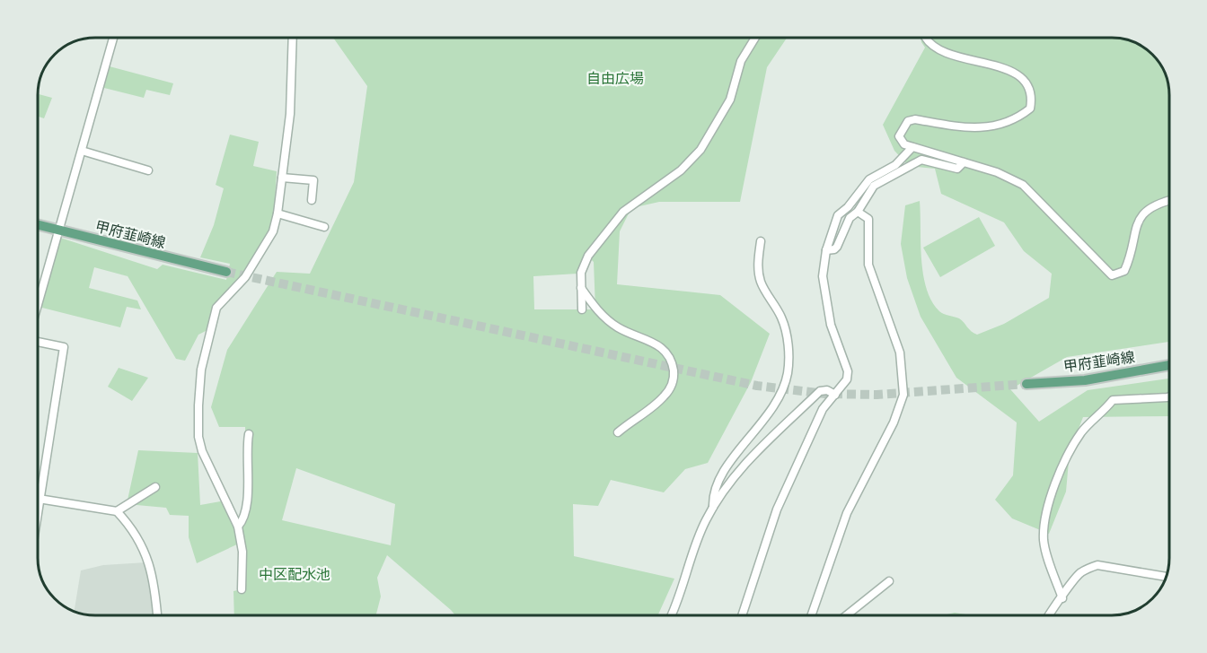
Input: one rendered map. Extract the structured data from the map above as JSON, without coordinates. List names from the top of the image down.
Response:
{
  "streets": {
    "main road": ["甲府韮崎線"]
  },
  "parks": ["自由広場", "中区配水池"]
}
